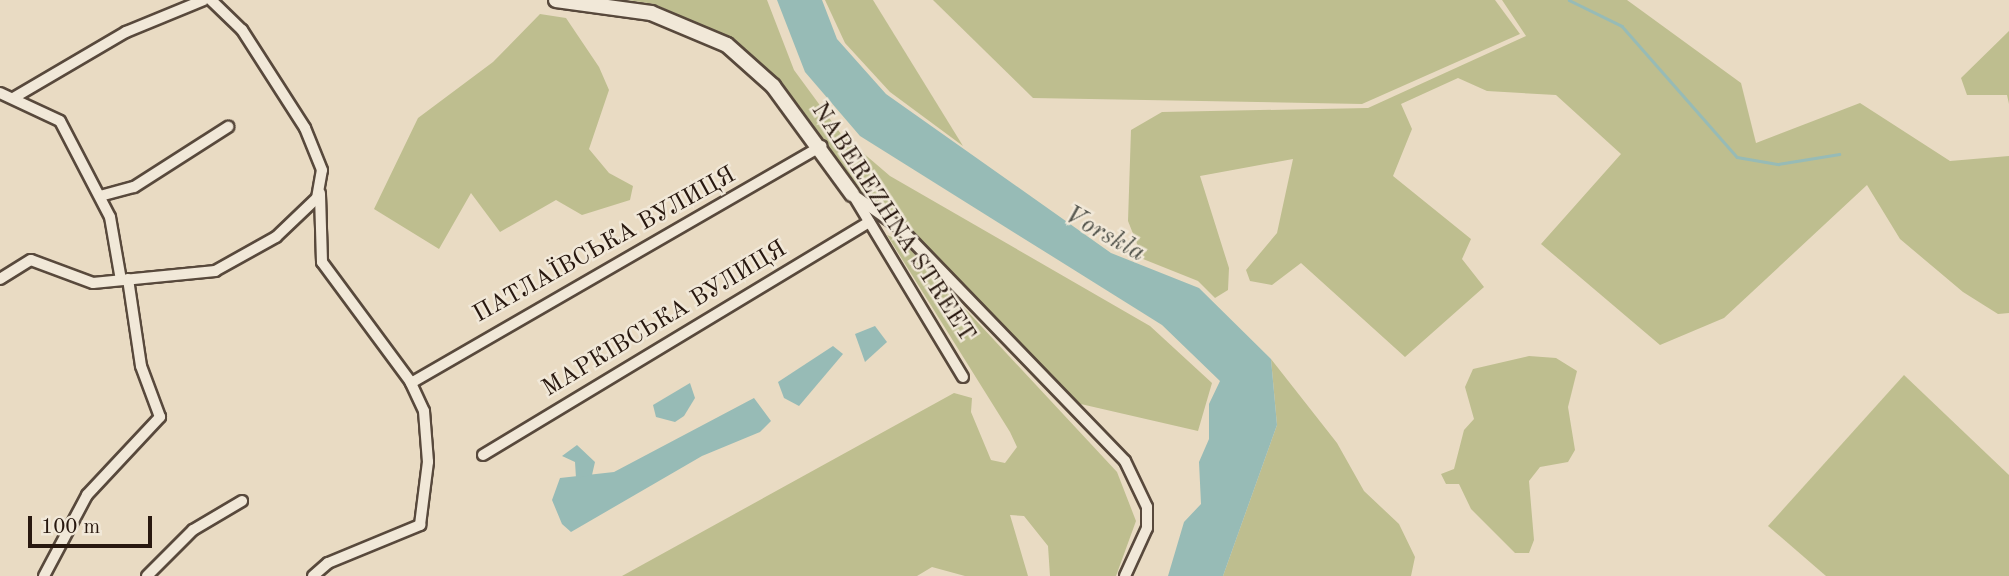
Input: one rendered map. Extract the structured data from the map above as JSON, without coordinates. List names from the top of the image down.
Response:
{
  "streets": {
    "street": ["NABEREZHNA STREET", "ПАТЛАЇВСЬКА ВУЛИЦЯ", "МАРКІВСЬКА ВУЛИЦЯ"]
  },
  "crossings": [
    ["NABEREZHNA STREET", "ПАТЛАЇВСЬКА ВУЛИЦЯ"],
    ["NABEREZHNA STREET", "МАРКІВСЬКА ВУЛИЦЯ"]
  ],
  "water": ["Vorskla"],
  "scale_bar": "100 m"
}
